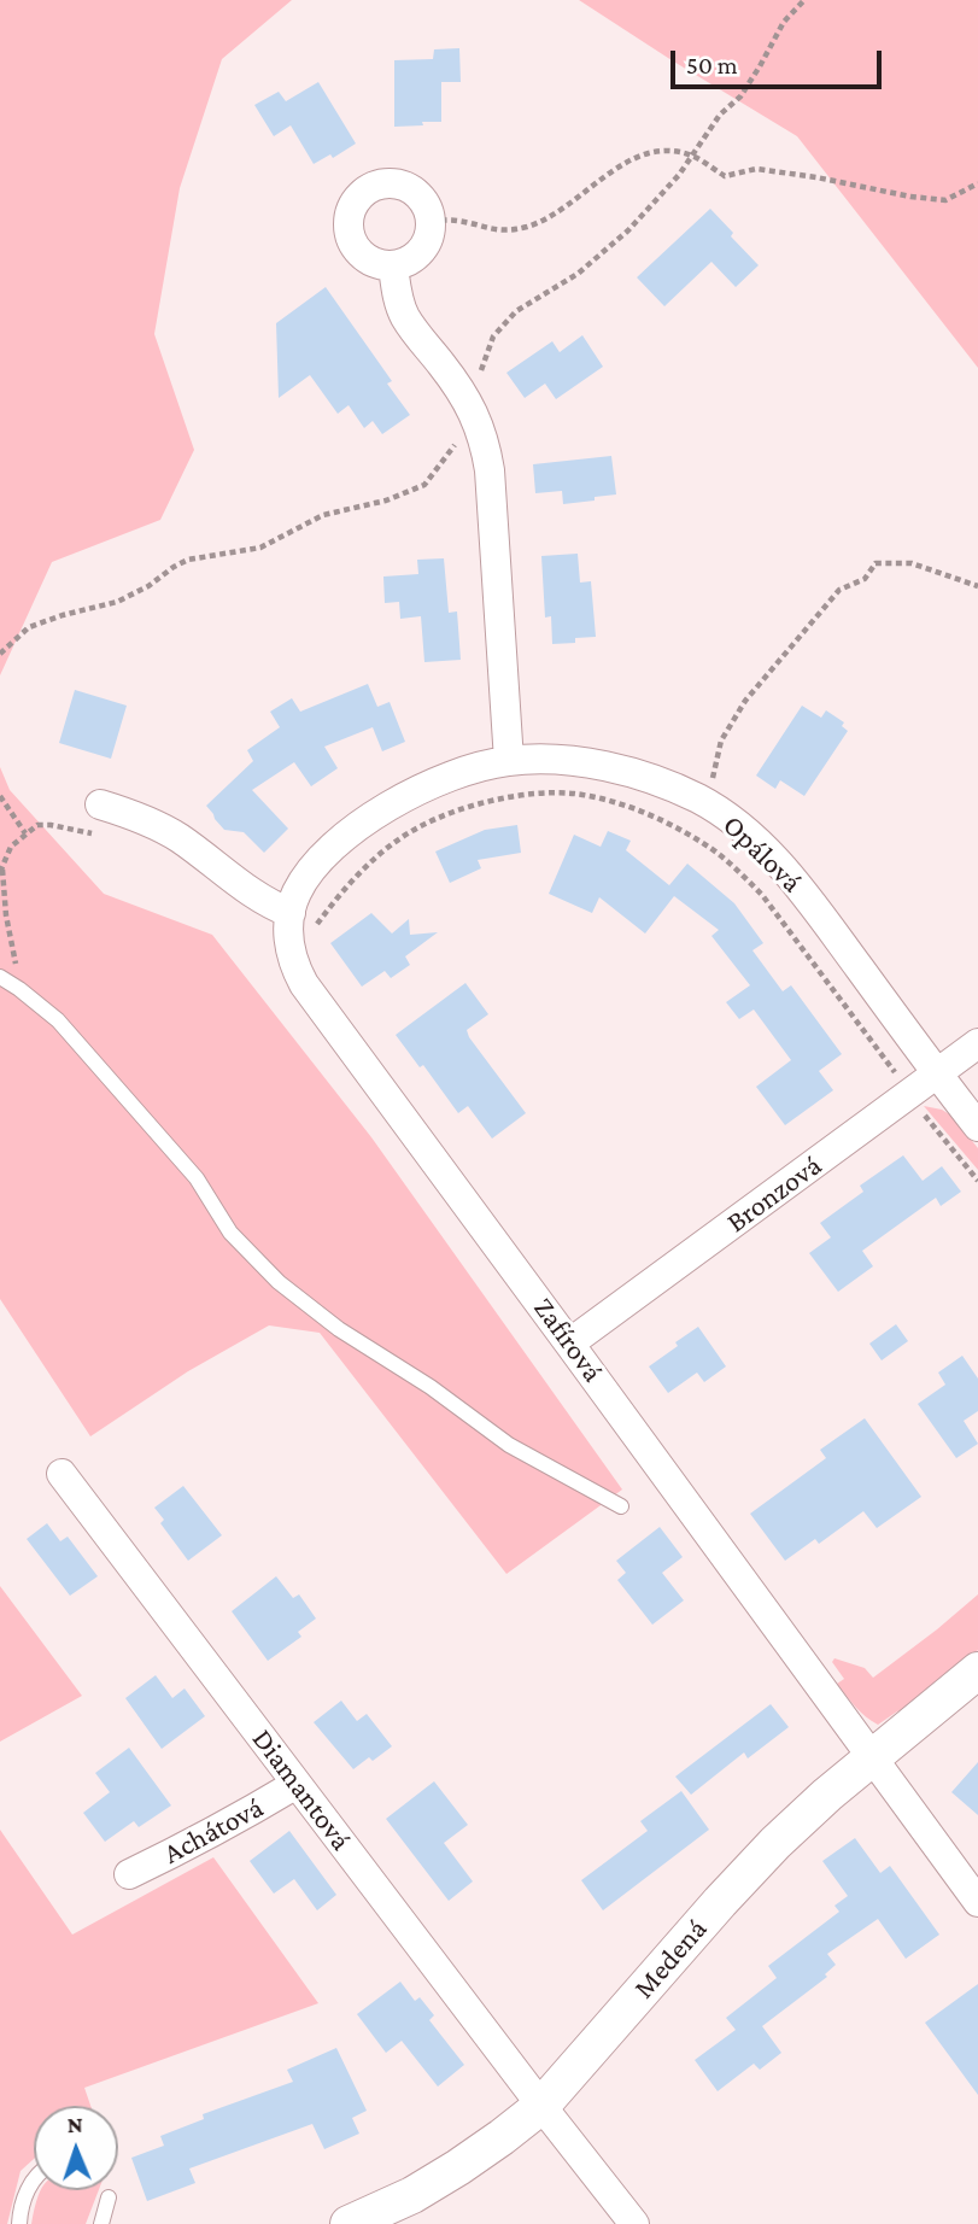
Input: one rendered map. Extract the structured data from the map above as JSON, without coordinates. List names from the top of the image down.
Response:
{
  "streets": {
    "street": [
      "Opálová",
      "Bronzová",
      "Zafírová",
      "Diamantová",
      "Achátová",
      "Medená"
    ]
  },
  "crossings": [
    ["Opálová", "Bronzová"],
    ["Opálová", "Zafírová"],
    ["Bronzová", "Zafírová"],
    ["Zafírová", "Medená"],
    ["Diamantová", "Achátová"],
    ["Diamantová", "Medená"]
  ],
  "scale_bar": "50 m",
  "north": "top"
}
